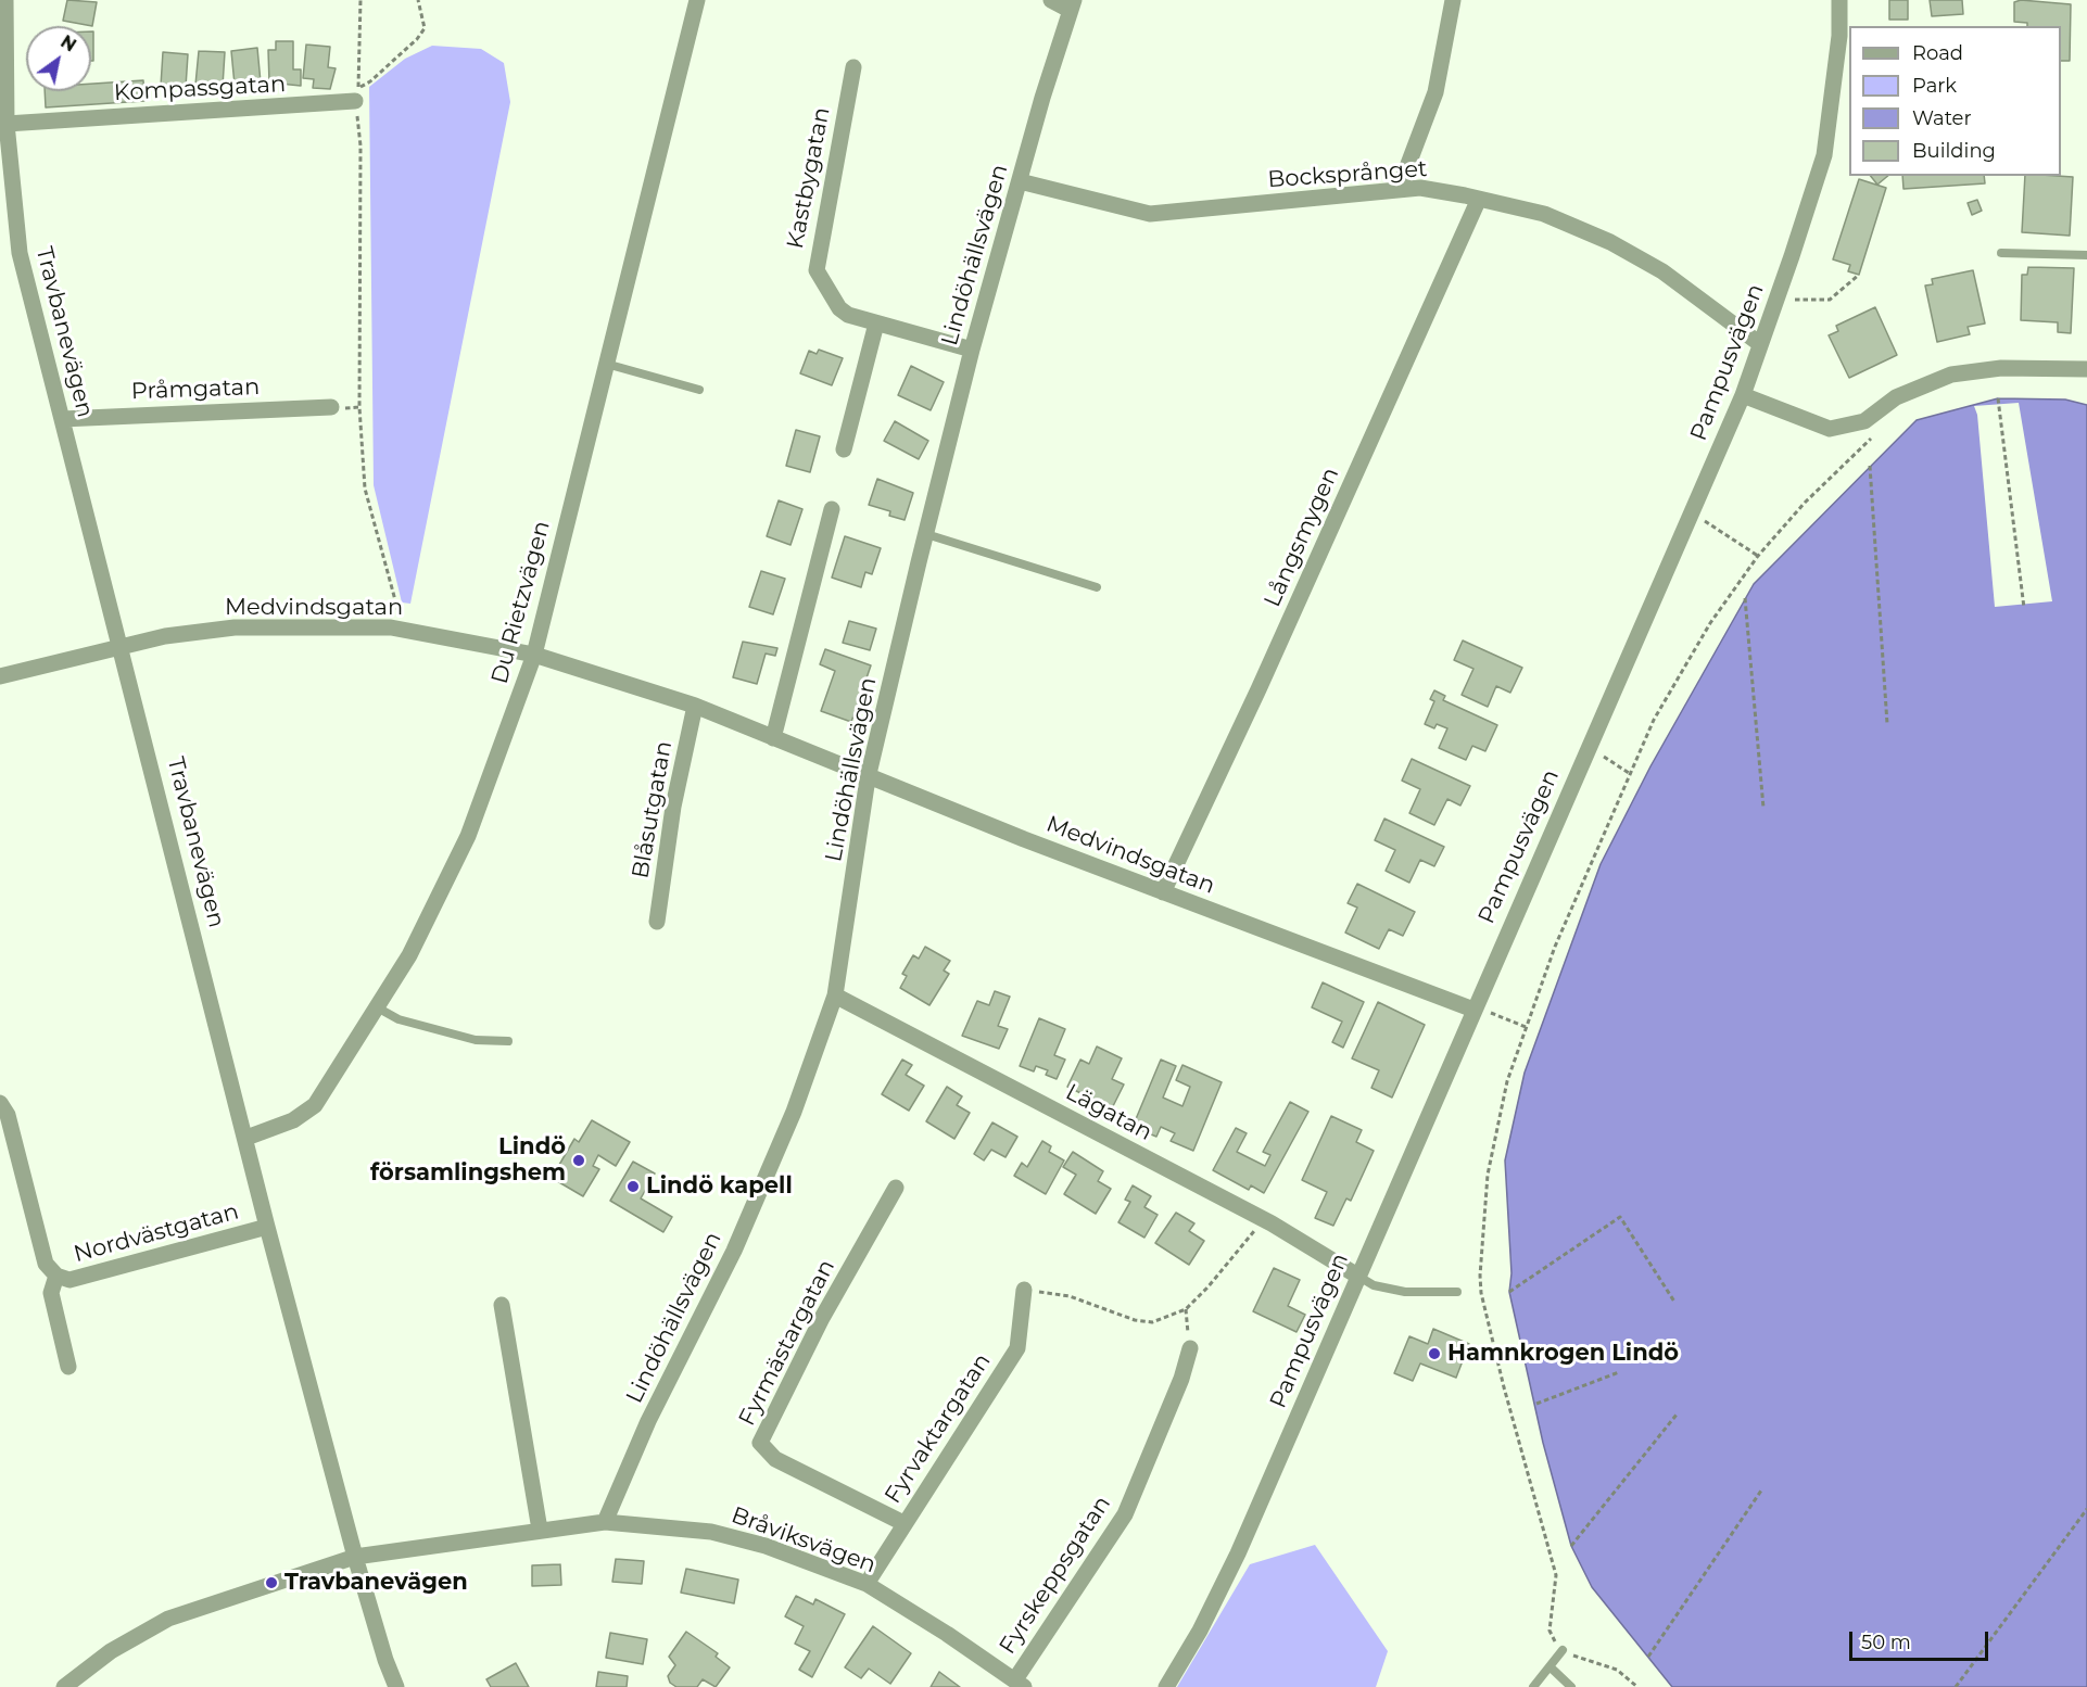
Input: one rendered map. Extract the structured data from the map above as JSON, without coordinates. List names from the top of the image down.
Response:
{
  "streets": {
    "street": [
      "Kompassgatan",
      "Bocksprånget",
      "Kastbygatan",
      "Lindöhällsvägen",
      "Travbanevägen",
      "Pampusvägen",
      "Pråmgatan",
      "Långsmygen",
      "Du Rietzvägen",
      "Medvindsgatan",
      "Blåsutgatan",
      "Lägatan",
      "Nordvästgatan",
      "Fyrmästargatan",
      "Fyrvaktargatan",
      "Bråviksvägen",
      "Fyrskeppsgatan"
    ]
  },
  "crossings": [
    ["Kompassgatan", "Travbanevägen"],
    ["Bocksprånget", "Lindöhällsvägen"],
    ["Bocksprånget", "Pampusvägen"],
    ["Bocksprånget", "Långsmygen"],
    ["Kastbygatan", "Lindöhällsvägen"],
    ["Lindöhällsvägen", "Medvindsgatan"],
    ["Lindöhällsvägen", "Lägatan"],
    ["Lindöhällsvägen", "Bråviksvägen"],
    ["Travbanevägen", "Pråmgatan"],
    ["Travbanevägen", "Du Rietzvägen"],
    ["Travbanevägen", "Medvindsgatan"],
    ["Travbanevägen", "Nordvästgatan"],
    ["Travbanevägen", "Bråviksvägen"],
    ["Pampusvägen", "Medvindsgatan"],
    ["Pampusvägen", "Lägatan"],
    ["Långsmygen", "Medvindsgatan"],
    ["Du Rietzvägen", "Medvindsgatan"],
    ["Medvindsgatan", "Blåsutgatan"],
    ["Fyrmästargatan", "Fyrvaktargatan"],
    ["Fyrvaktargatan", "Bråviksvägen"],
    ["Bråviksvägen", "Fyrskeppsgatan"]
  ],
  "places": [
    "Lindö församlingshem",
    "Lindö kapell",
    "Hamnkrogen Lindö",
    "Travbanevägen"
  ],
  "legend": [
    "Road",
    "Park",
    "Water",
    "Building"
  ],
  "scale_bar": "50 m",
  "north": "top right"
}
